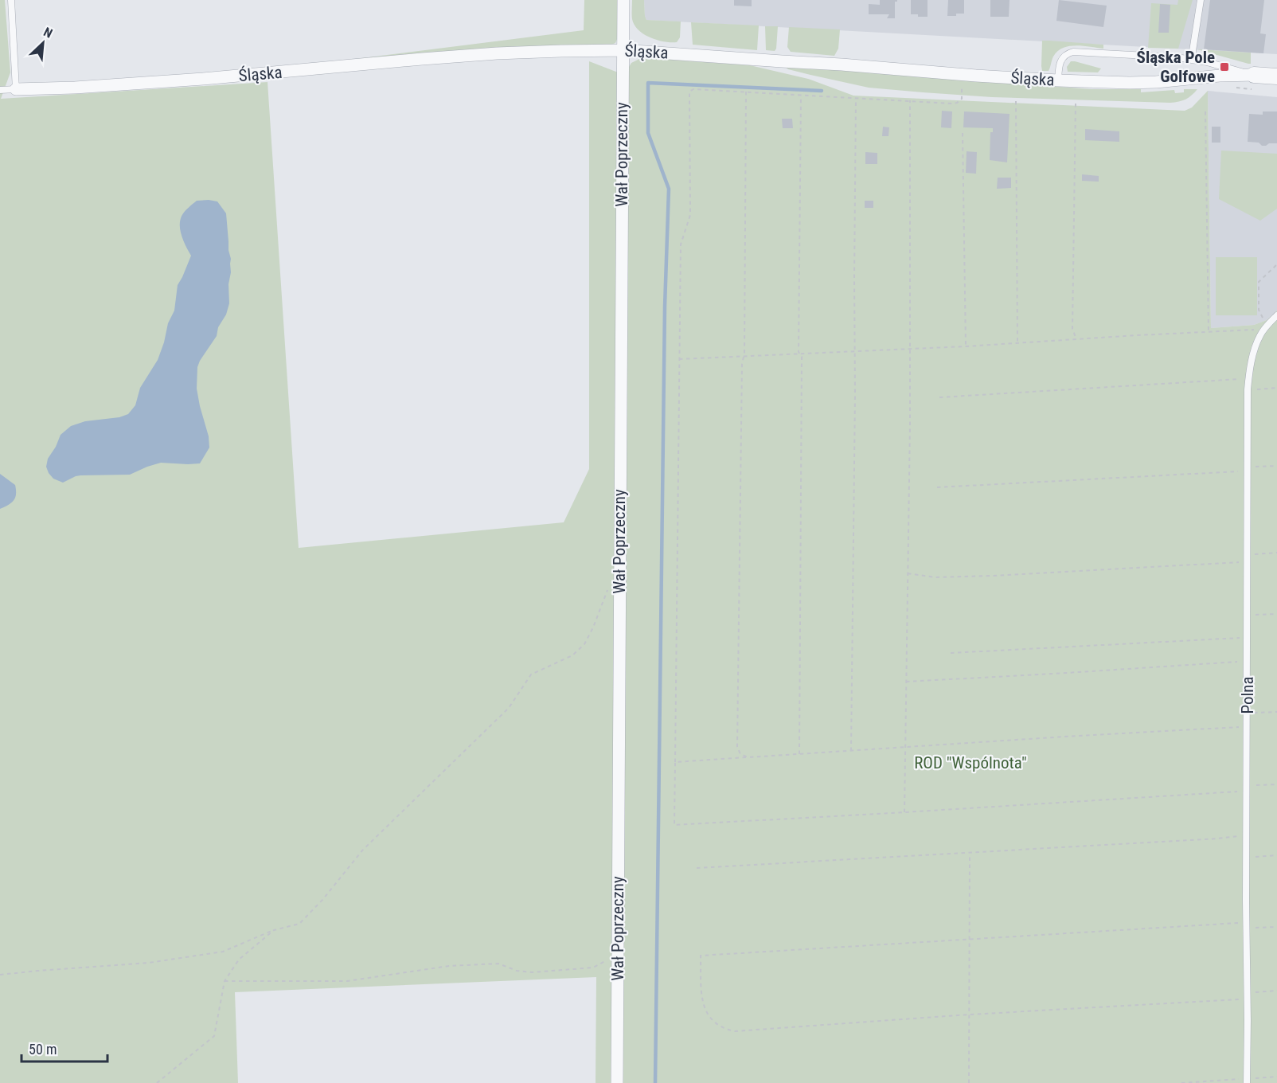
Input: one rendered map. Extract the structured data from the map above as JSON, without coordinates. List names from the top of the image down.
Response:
{
  "streets": {
    "street": ["Śląska", "Wał Poprzeczny"],
    "lane": ["Polna"]
  },
  "crossings": [
    ["Śląska", "Wał Poprzeczny"]
  ],
  "parks": ["ROD \"Wspólnota\""],
  "places": {
    "transit": ["Śląska Pole Golfowe"]
  },
  "scale_bar": "50 m",
  "north": "top right"
}
